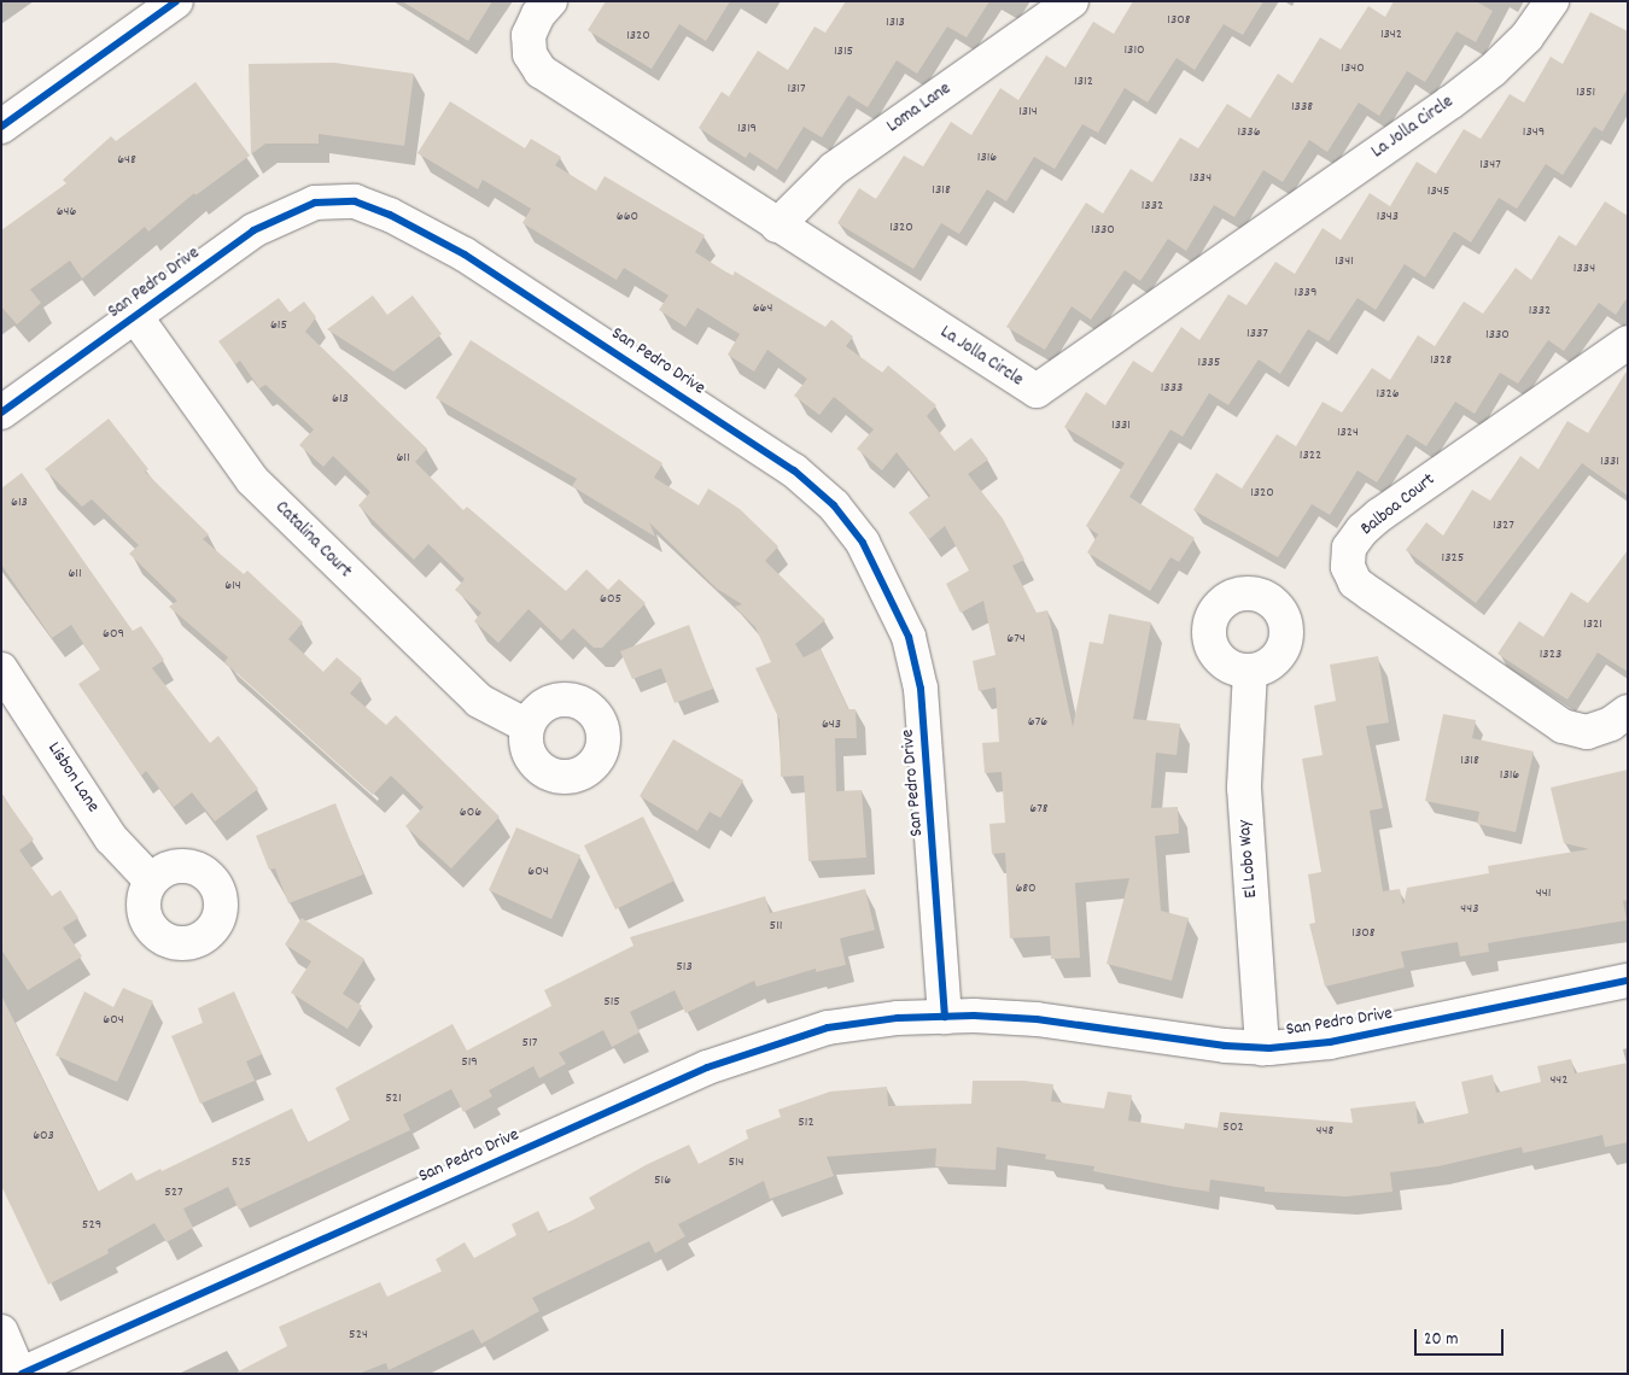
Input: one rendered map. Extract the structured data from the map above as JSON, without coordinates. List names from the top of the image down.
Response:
{
  "streets": {
    "street": [
      "Loma Lane",
      "La Jolla Circle",
      "San Pedro Drive",
      "Balboa Court",
      "Catalina Court",
      "Lisbon Lane",
      "El Lobo Way"
    ]
  },
  "crossings": [
    ["Loma Lane", "La Jolla Circle"],
    ["San Pedro Drive", "Catalina Court"],
    ["San Pedro Drive", "El Lobo Way"]
  ],
  "house_numbers": [
    "1308",
    "1313",
    "1342",
    "1320",
    "1310",
    "1315",
    "1340",
    "1312",
    "1317",
    "1351",
    "1338",
    "1314",
    "1319",
    "1336",
    "1349",
    "1316",
    "648",
    "1347",
    "1334",
    "1318",
    "1345",
    "1332",
    "646",
    "660",
    "1343",
    "1320",
    "1330",
    "1341",
    "1334",
    "1339",
    "664",
    "1332",
    "615",
    "1337",
    "1330",
    "1328",
    "1335",
    "1333",
    "1326",
    "613",
    "1331",
    "1324",
    "1322",
    "611",
    "1331",
    "1320",
    "613",
    "1327",
    "1325",
    "611",
    "614",
    "605",
    "1321",
    "609",
    "674",
    "1323",
    "676",
    "643",
    "1318",
    "1316",
    "678",
    "606",
    "604",
    "680",
    "441",
    "443",
    "511",
    "1308",
    "513",
    "515",
    "604",
    "517",
    "519",
    "442",
    "521",
    "512",
    "502",
    "448",
    "603",
    "525",
    "514",
    "516",
    "527",
    "529",
    "524"
  ],
  "scale_bar": "20 m"
}
